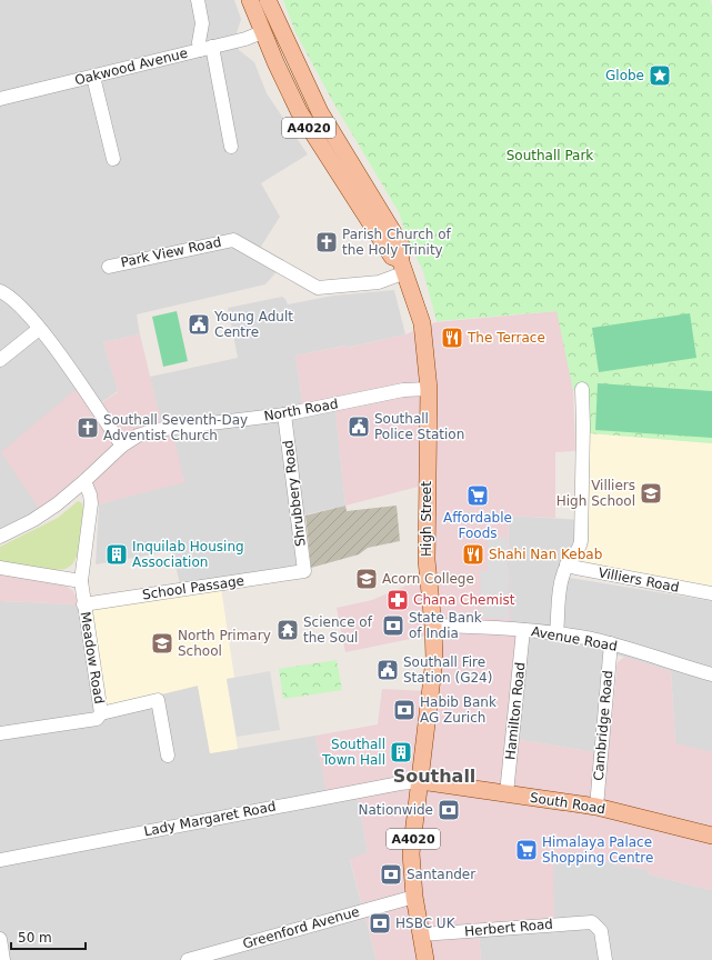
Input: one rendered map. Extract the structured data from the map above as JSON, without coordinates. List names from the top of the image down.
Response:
{
  "streets": {
    "main road": ["A4020", "High Street", "South Road"],
    "street": [
      "Oakwood Avenue",
      "Park View Road",
      "North Road",
      "Shrubbery Road",
      "Villiers Road",
      "School Passage",
      "Avenue Road",
      "Meadow Road",
      "Hamilton Road",
      "Cambridge Road",
      "Lady Margaret Road",
      "Greenford Avenue",
      "Herbert Road"
    ]
  },
  "crossings": [
    ["Oakwood Avenue", "A4020"],
    ["A4020", "Park View Road"],
    ["A4020", "High Street"],
    ["A4020", "South Road"],
    ["A4020", "Lady Margaret Road"],
    ["A4020", "Greenford Avenue"],
    ["A4020", "Herbert Road"],
    ["Park View Road", "High Street"],
    ["North Road", "Shrubbery Road"],
    ["North Road", "High Street"],
    ["Shrubbery Road", "School Passage"],
    ["High Street", "Avenue Road"],
    ["High Street", "South Road"],
    ["High Street", "Lady Margaret Road"],
    ["School Passage", "Meadow Road"],
    ["Avenue Road", "Hamilton Road"],
    ["Avenue Road", "Cambridge Road"],
    ["Hamilton Road", "South Road"],
    ["Cambridge Road", "South Road"],
    ["South Road", "Lady Margaret Road"]
  ],
  "districts": ["Southall"],
  "parks": ["Southall Park"],
  "places": {
    "place": ["Globe"],
    "church": ["Parish Church of the Holy Trinity", "Southall Seventh-Day Adventist Church"],
    "public building": ["Young Adult Centre", "Southall Police Station", "Southall Fire Station (G24)"],
    "restaurant": ["The Terrace", "Shahi Nan Kebab"],
    "school or university": ["Villiers High School", "Acorn College", "North Primary School"],
    "supermarket": ["Affordable Foods", "Himalaya Palace Shopping Centre"],
    "building": ["Inquilab Housing Association", "Southall Town Hall"],
    "pharmacy": ["Chana Chemist"],
    "bank": [
      "State Bank of India",
      "Habib Bank AG Zurich",
      "Nationwide",
      "Santander",
      "HSBC UK"
    ],
    "temple": ["Science of the Soul"]
  },
  "scale_bar": "50 m"
}
